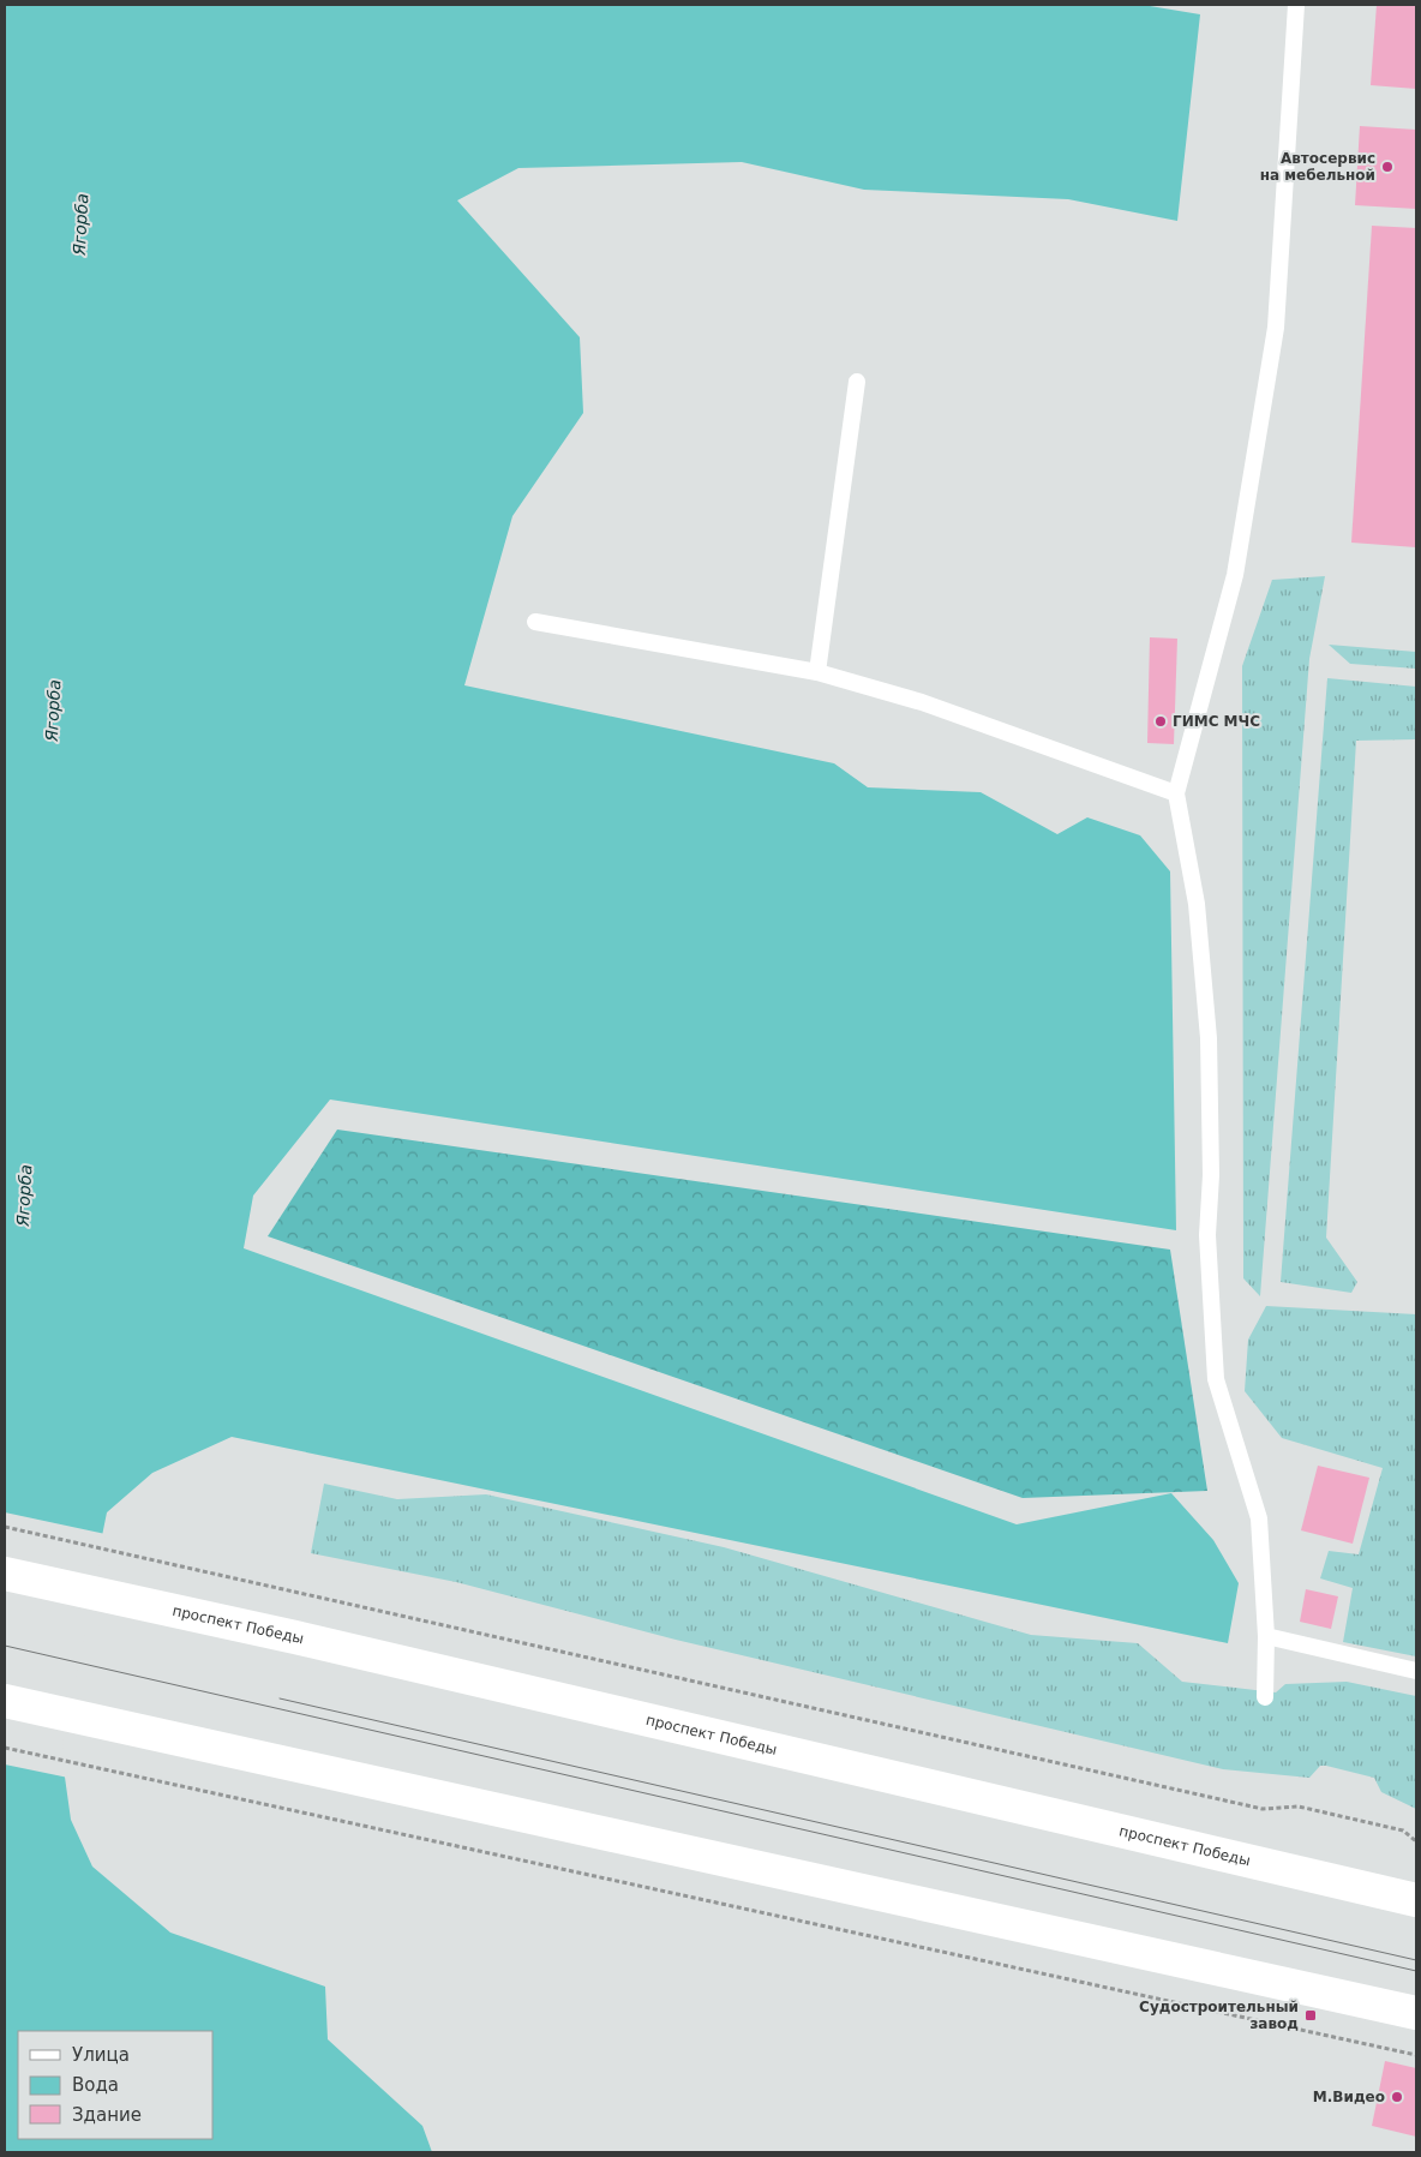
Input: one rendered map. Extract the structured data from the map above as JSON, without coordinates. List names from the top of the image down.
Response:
{
  "streets": {
    "main road": ["проспект Победы"]
  },
  "water": ["Ягорба"],
  "places": {
    "other": ["Автосервис на мебельной", "ГИМС МЧС", "М.Видео"],
    "transit": ["Судостроительный завод"]
  },
  "legend": ["Улица", "Вода", "Здание"]
}
